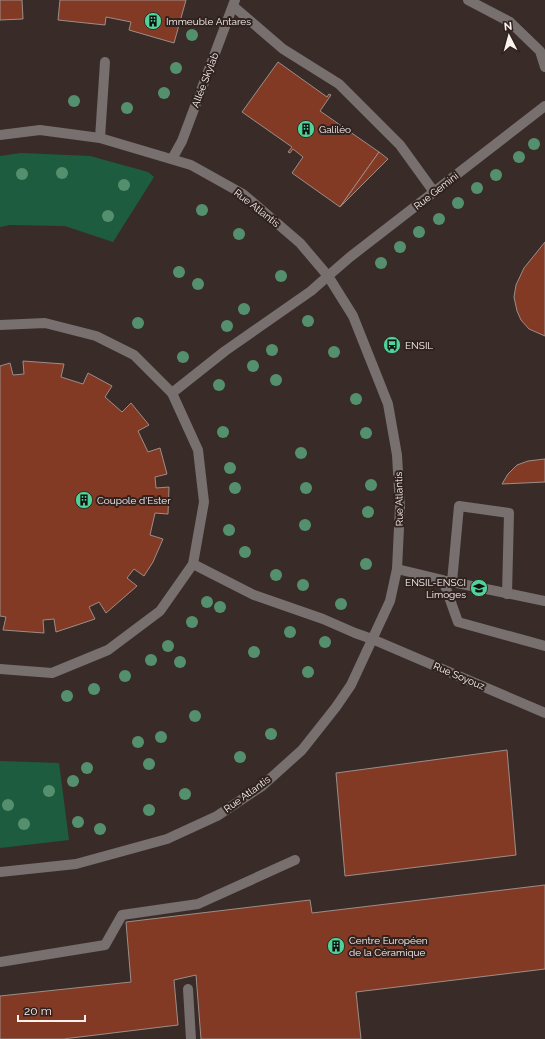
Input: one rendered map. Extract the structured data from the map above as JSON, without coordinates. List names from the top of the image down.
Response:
{
  "streets": {
    "street": [
      "Allée Skylab",
      "Rue Gemini",
      "Rue Atlantis",
      "Rue Soyouz"
    ]
  },
  "crossings": [
    ["Allée Skylab", "Rue Atlantis"],
    ["Rue Gemini", "Rue Atlantis"],
    ["Rue Atlantis", "Rue Soyouz"]
  ],
  "places": {
    "building": [
      "Immeuble Antares",
      "Galiléo",
      "Coupole d'Ester",
      "Centre Européen de la Céramique"
    ],
    "bus stop": ["ENSIL"],
    "school or university": ["ENSIL-ENSCI Limoges"]
  },
  "scale_bar": "20 m",
  "north": "top"
}
